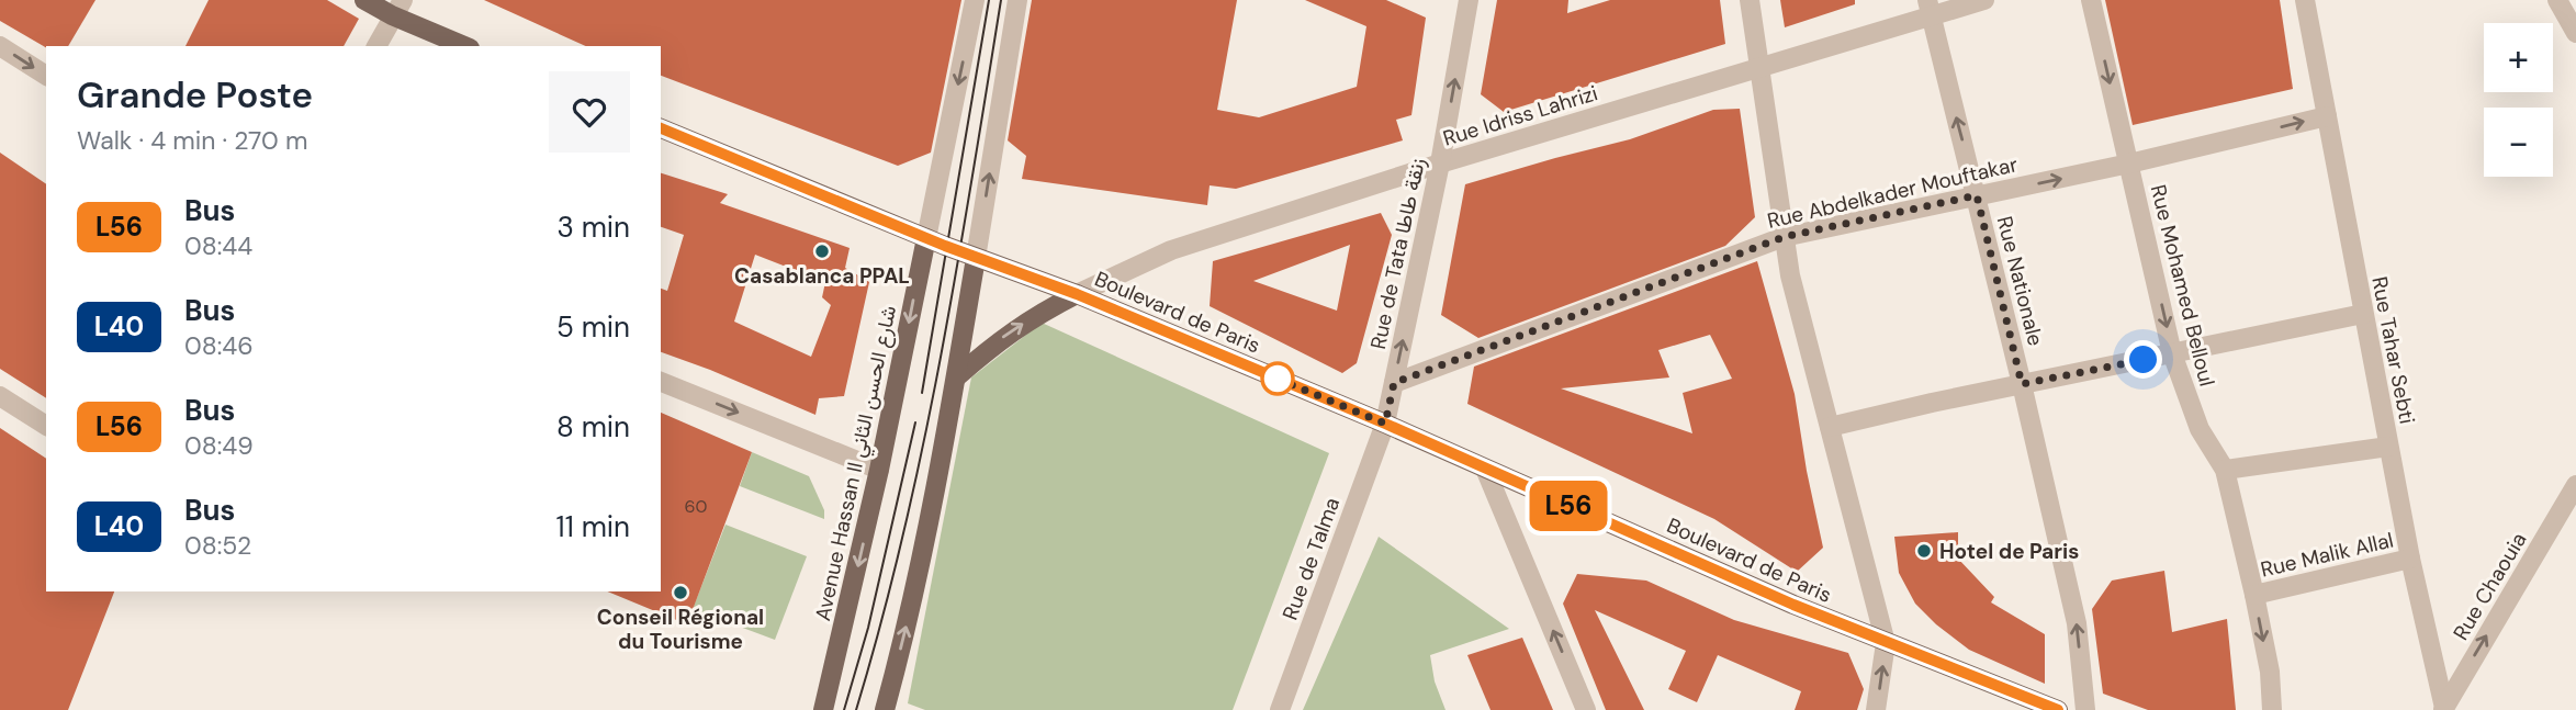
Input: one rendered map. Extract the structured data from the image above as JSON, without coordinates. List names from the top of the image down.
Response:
{
  "streets": {
    "main road": ["Boulevard de Paris", "Avenue Hassan II شارع الحسن الثاني"],
    "street": [
      "Rue Idriss Lahrizi",
      "Rue Abdelkader Mouftakar",
      "Rue de Tata زنقة طاطا",
      "Rue Nationale",
      "Rue Mohamed Belloul",
      "Rue Tahar Sebti",
      "Rue Malik Allal",
      "Rue de Talma",
      "Rue Chaouia"
    ]
  },
  "crossings": [
    ["Rue Idriss Lahrizi", "Rue de Tata زنقة طاطا"],
    ["Rue Idriss Lahrizi", "Rue Nationale"],
    ["Rue Idriss Lahrizi", "Boulevard de Paris"],
    ["Rue Abdelkader Mouftakar", "Rue de Tata زنقة طاطا"],
    ["Rue Abdelkader Mouftakar", "Rue Nationale"],
    ["Rue Abdelkader Mouftakar", "Rue Mohamed Belloul"],
    ["Rue Abdelkader Mouftakar", "Rue Tahar Sebti"],
    ["Rue de Tata زنقة طاطا", "Boulevard de Paris"],
    ["Rue de Tata زنقة طاطا", "Rue de Talma"],
    ["Rue Mohamed Belloul", "Rue Malik Allal"],
    ["Boulevard de Paris", "Avenue Hassan II شارع الحسن الثاني"],
    ["Boulevard de Paris", "Rue de Talma"],
    ["Rue Tahar Sebti", "Rue Malik Allal"],
    ["Rue Tahar Sebti", "Rue Chaouia"]
  ],
  "one_way": [
    "Rue Abdelkader Mouftakar",
    "Rue de Tata زنقة طاطا",
    "Rue Nationale",
    "Rue Mohamed Belloul",
    "Rue Chaouia"
  ],
  "places": ["Casablanca PPAL", "Hotel de Paris", "Conseil Régional du Tourisme"],
  "lines": ["bus line L56"],
  "house_numbers": ["60"],
  "page": {
    "on_map": "L56",
    "map_buttons": ["+", "−"],
    "heading": ["Grande Poste", "Walk · 4 min · 270 m"],
    "list": [
      {
        "mark": "L56",
        "name": "Bus",
        "note": "08:44",
        "value": "3 min"
      },
      {
        "mark": "L40",
        "name": "Bus",
        "note": "08:46",
        "value": "5 min"
      },
      {
        "mark": "L56",
        "name": "Bus",
        "note": "08:49",
        "value": "8 min"
      },
      {
        "mark": "L40",
        "name": "Bus",
        "note": "08:52",
        "value": "11 min"
      }
    ]
  }
}
